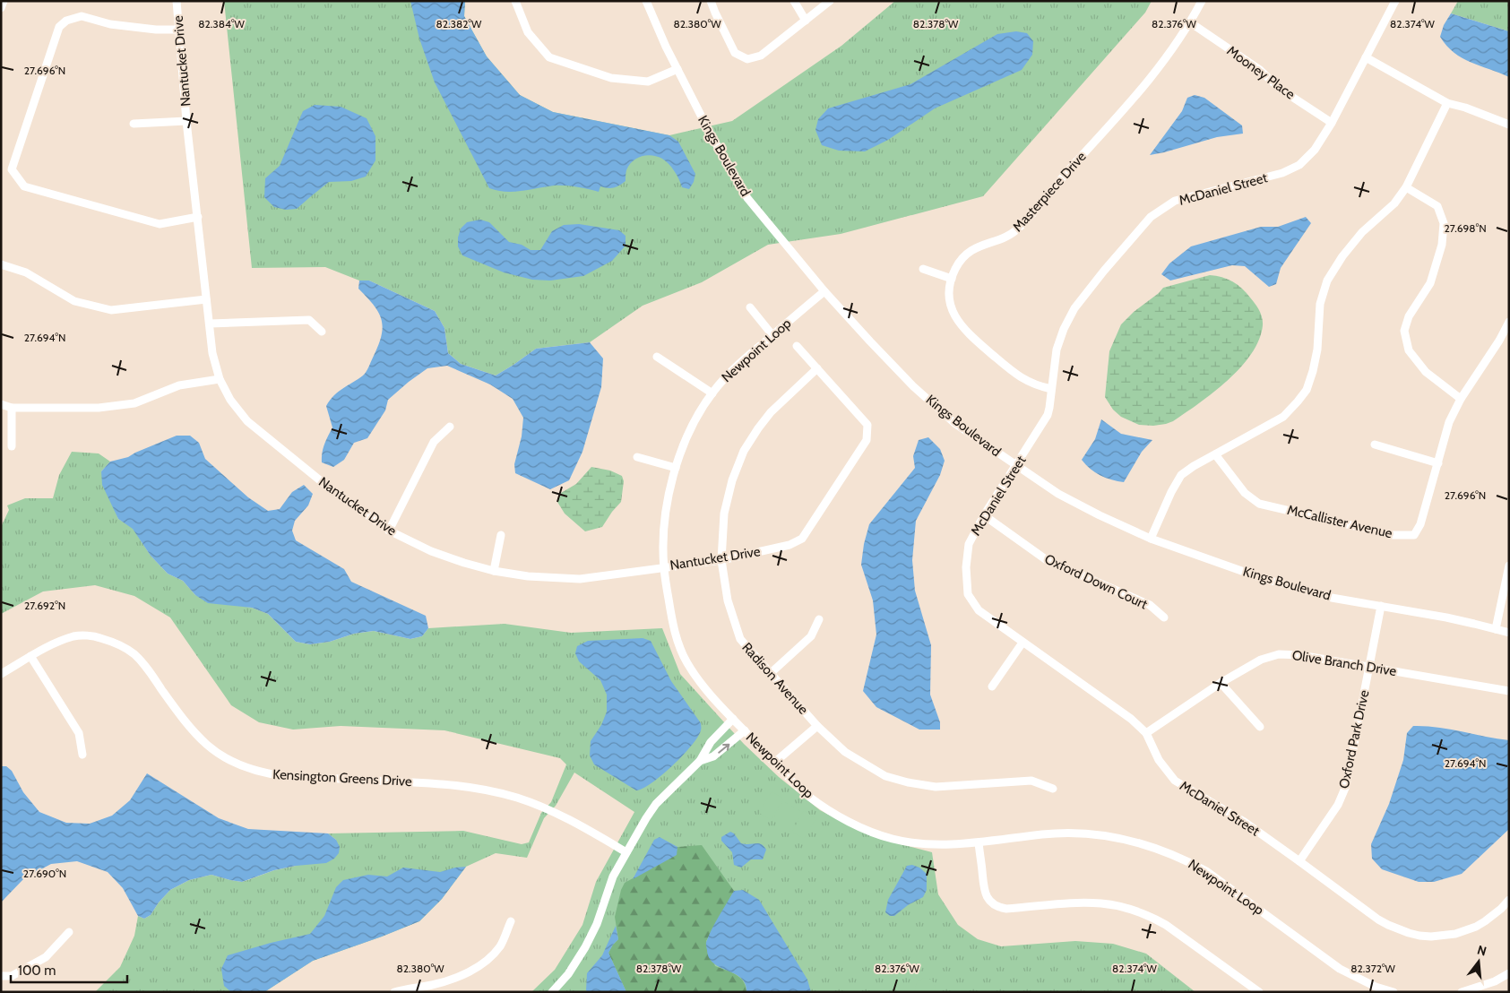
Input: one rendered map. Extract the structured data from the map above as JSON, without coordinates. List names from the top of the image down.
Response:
{
  "streets": {
    "street": [
      "Nantucket Drive",
      "Mooney Place",
      "Kings Boulevard",
      "McDaniel Street",
      "Masterpiece Drive",
      "Newpoint Loop",
      "McCallister Avenue",
      "Oxford Down Court",
      "Olive Branch Drive",
      "Radison Avenue",
      "Oxford Park Drive",
      "Kensington Greens Drive"
    ]
  },
  "crossings": [
    ["Nantucket Drive", "Newpoint Loop"],
    ["Nantucket Drive", "Radison Avenue"],
    ["Mooney Place", "McDaniel Street"],
    ["Mooney Place", "Masterpiece Drive"],
    ["Kings Boulevard", "McDaniel Street"],
    ["Kings Boulevard", "Newpoint Loop"],
    ["Kings Boulevard", "Oxford Park Drive"],
    ["McDaniel Street", "Masterpiece Drive"],
    ["McDaniel Street", "Oxford Down Court"],
    ["McDaniel Street", "Olive Branch Drive"],
    ["McDaniel Street", "Oxford Park Drive"],
    ["Newpoint Loop", "Radison Avenue"],
    ["Olive Branch Drive", "Oxford Park Drive"]
  ],
  "scale_bar": "100 m",
  "north": "top",
  "coordinates": [
    "82.384°W",
    "82.382°W",
    "82.380°W",
    "82.378°W",
    "82.376°W",
    "82.374°W",
    "27.696°N",
    "27.698°N",
    "27.694°N",
    "27.692°N",
    "27.690°N",
    "82.372°W"
  ]
}
